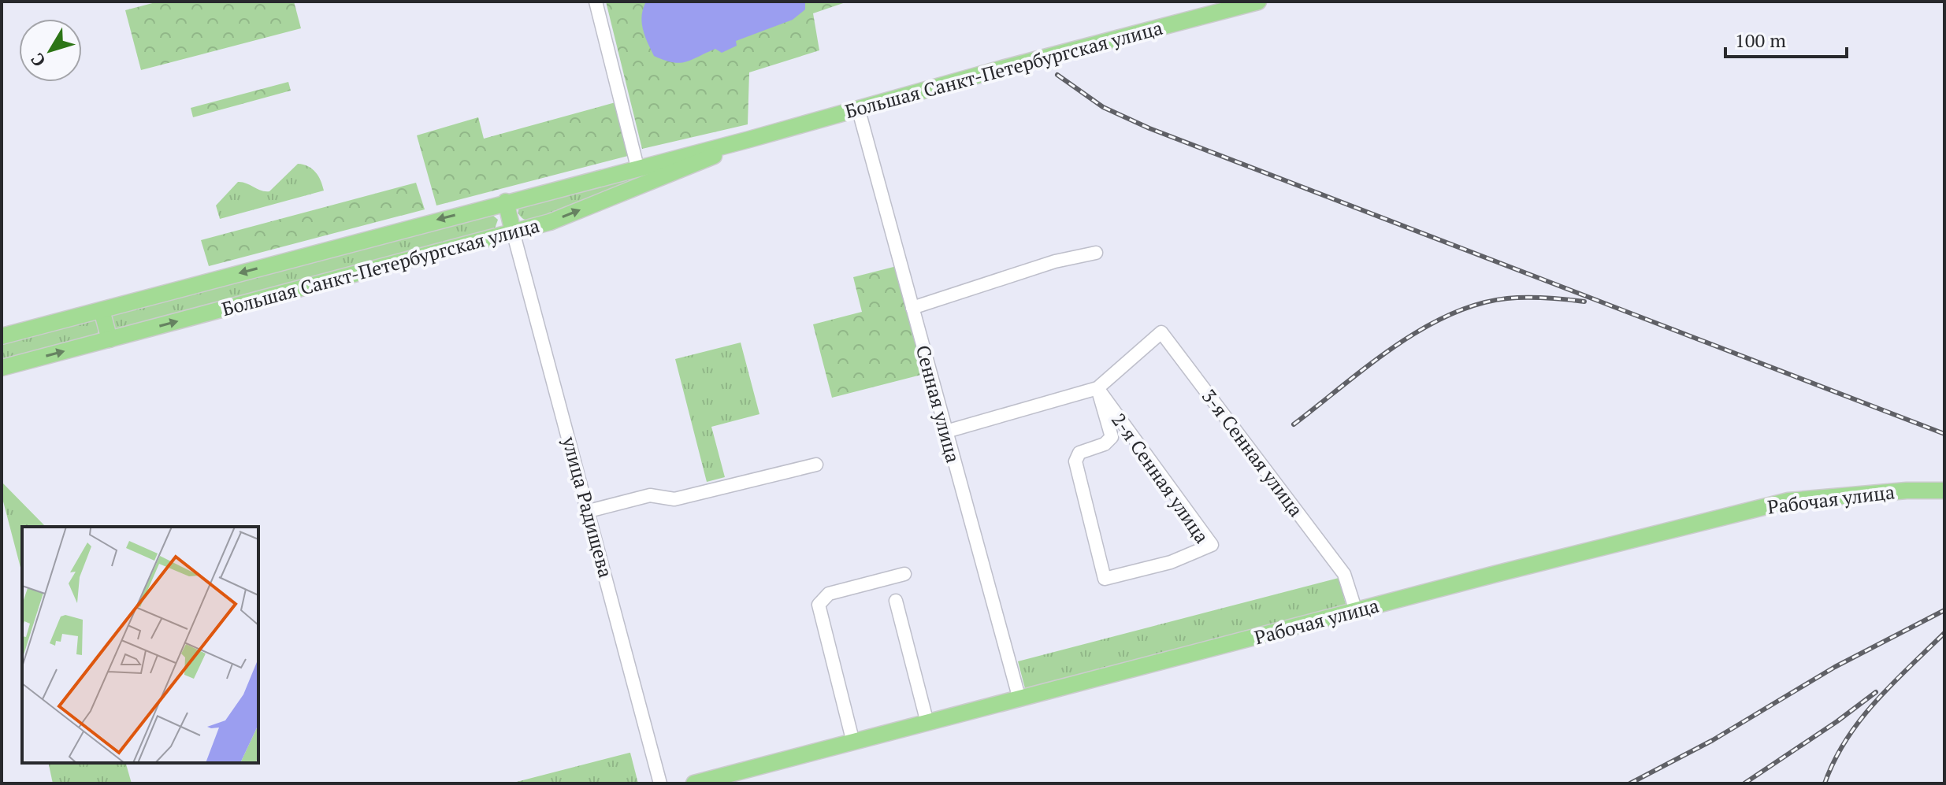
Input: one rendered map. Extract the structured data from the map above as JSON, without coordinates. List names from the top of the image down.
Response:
{
  "streets": {
    "main road": ["Большая Санкт-Петербургская улица", "Рабочая улица"],
    "street": [
      "Сенная улица",
      "3-я Сенная улица",
      "2-я Сенная улица",
      "улица Радищева"
    ]
  },
  "crossings": [
    ["Большая Санкт-Петербургская улица", "Сенная улица"],
    ["Большая Санкт-Петербургская улица", "улица Радищева"],
    ["Сенная улица", "Рабочая улица"],
    ["3-я Сенная улица", "2-я Сенная улица"],
    ["3-я Сенная улица", "Рабочая улица"]
  ],
  "scale_bar": "100 m",
  "north": "bottom left"
}
